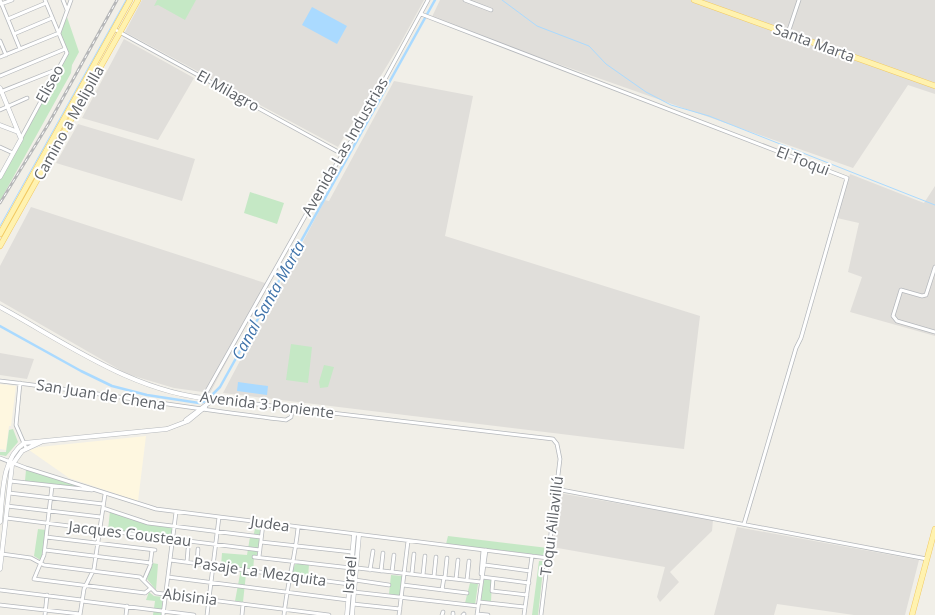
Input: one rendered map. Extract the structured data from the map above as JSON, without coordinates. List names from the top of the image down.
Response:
{
  "streets": {
    "main road": ["Santa Marta", "Camino a Melipilla"],
    "street": [
      "Eliseo",
      "El Milagro",
      "Avenida Las Industrias",
      "El Toqui",
      "San Juan de Chena",
      "Avenida 3 Poniente",
      "Judea",
      "Toqui Aillavillú",
      "Jacques Cousteau",
      "Pasaje La Mezquita",
      "Israel",
      "Abisinia"
    ]
  },
  "crossings": [
    ["El Milagro", "Camino a Melipilla"],
    ["El Milagro", "Avenida Las Industrias"],
    ["Avenida Las Industrias", "El Toqui"],
    ["Avenida Las Industrias", "San Juan de Chena"],
    ["Avenida Las Industrias", "Avenida 3 Poniente"],
    ["San Juan de Chena", "Avenida 3 Poniente"],
    ["Avenida 3 Poniente", "Toqui Aillavillú"],
    ["Judea", "Toqui Aillavillú"],
    ["Judea", "Israel"],
    ["Pasaje La Mezquita", "Israel"]
  ],
  "water": ["Canal Santa Marta"]
}
